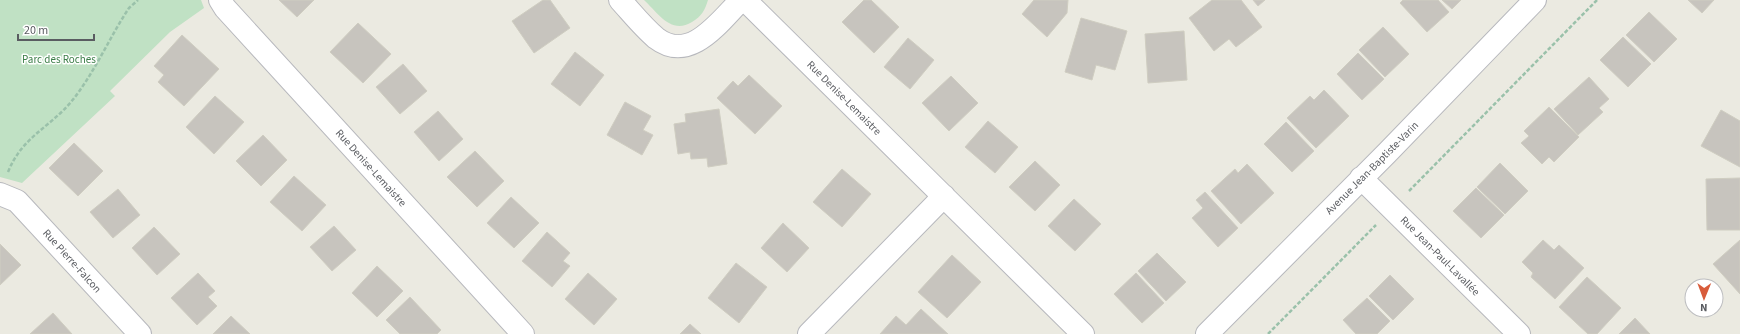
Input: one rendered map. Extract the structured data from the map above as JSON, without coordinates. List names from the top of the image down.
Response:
{
  "streets": {
    "street": [
      "Rue Denise-Lemaistre",
      "Avenue Jean-Baptiste-Varin",
      "Rue Jean-Paul-Lavallée",
      "Rue Pierre-Falcon"
    ]
  },
  "crossings": [
    ["Avenue Jean-Baptiste-Varin", "Rue Jean-Paul-Lavallée"]
  ],
  "parks": ["Parc des Roches"],
  "scale_bar": "20 m",
  "north": "bottom"
}
